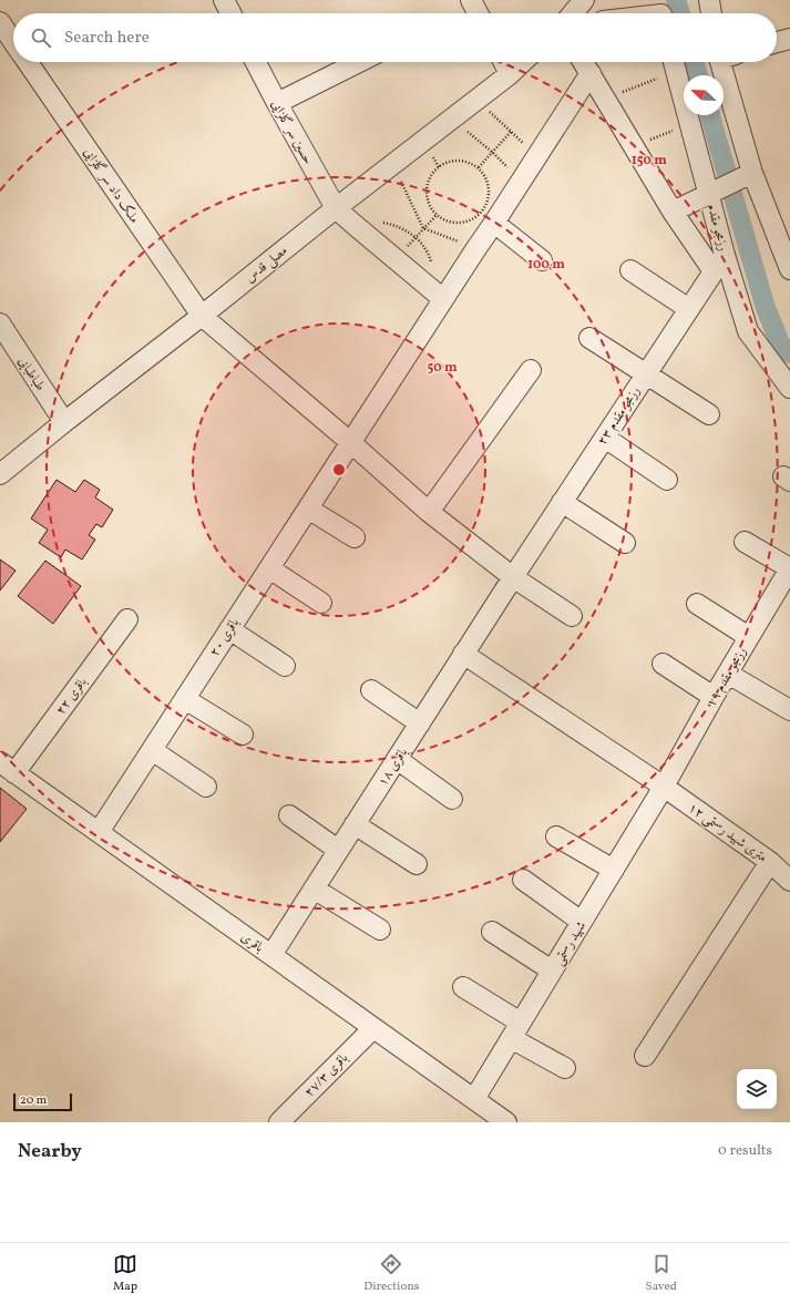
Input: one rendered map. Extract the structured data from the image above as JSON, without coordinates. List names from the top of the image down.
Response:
{
  "streets": {
    "street": [
      "حسین سر گلزایی",
      "ملک داد سر گلزایی",
      "رزمجو مقدم",
      "مصلی قدس",
      "طباطبایی",
      "رزمجو مقدم ۲۳",
      "باقری ۲۰",
      "رزمجو مقدم ۱۹",
      "باقری ۲۲",
      "باقری ۱۸",
      "۱۲ متری شهید رستمی",
      "باقری",
      "شهید رستمی",
      "باقری ۲۷/۳"
    ]
  },
  "crossings": [
    ["حسین سر گلزایی", "مصلی قدس"],
    ["حسین سر گلزایی", "باقری ۲۰"],
    ["ملک داد سر گلزایی", "مصلی قدس"],
    ["ملک داد سر گلزایی", "رزمجو مقدم ۲۳"],
    ["ملک داد سر گلزایی", "باقری ۲۰"],
    ["ملک داد سر گلزایی", "باقری ۱۸"],
    ["رزمجو مقدم", "رزمجو مقدم ۲۳"],
    ["مصلی قدس", "طباطبایی"],
    ["رزمجو مقدم ۲۳", "باقری ۱۸"],
    ["باقری ۲۰", "باقری"],
    ["رزمجو مقدم ۱۹", "۱۲ متری شهید رستمی"],
    ["رزمجو مقدم ۱۹", "شهید رستمی"],
    ["باقری ۲۲", "باقری"],
    ["باقری ۱۸", "۱۲ متری شهید رستمی"],
    ["باقری ۱۸", "باقری"],
    ["۱۲ متری شهید رستمی", "شهید رستمی"],
    ["باقری", "شهید رستمی"],
    ["باقری", "باقری ۲۷/۳"]
  ],
  "scale_bar": "20 m",
  "north": "top left",
  "page": {
    "search": "Search here",
    "scale": "20 m",
    "heading": ["Nearby", "0 results"],
    "nav": ["Map", "Directions", "Saved"]
  },
  "rings": ["150 m", "100 m", "50 m"]
}
